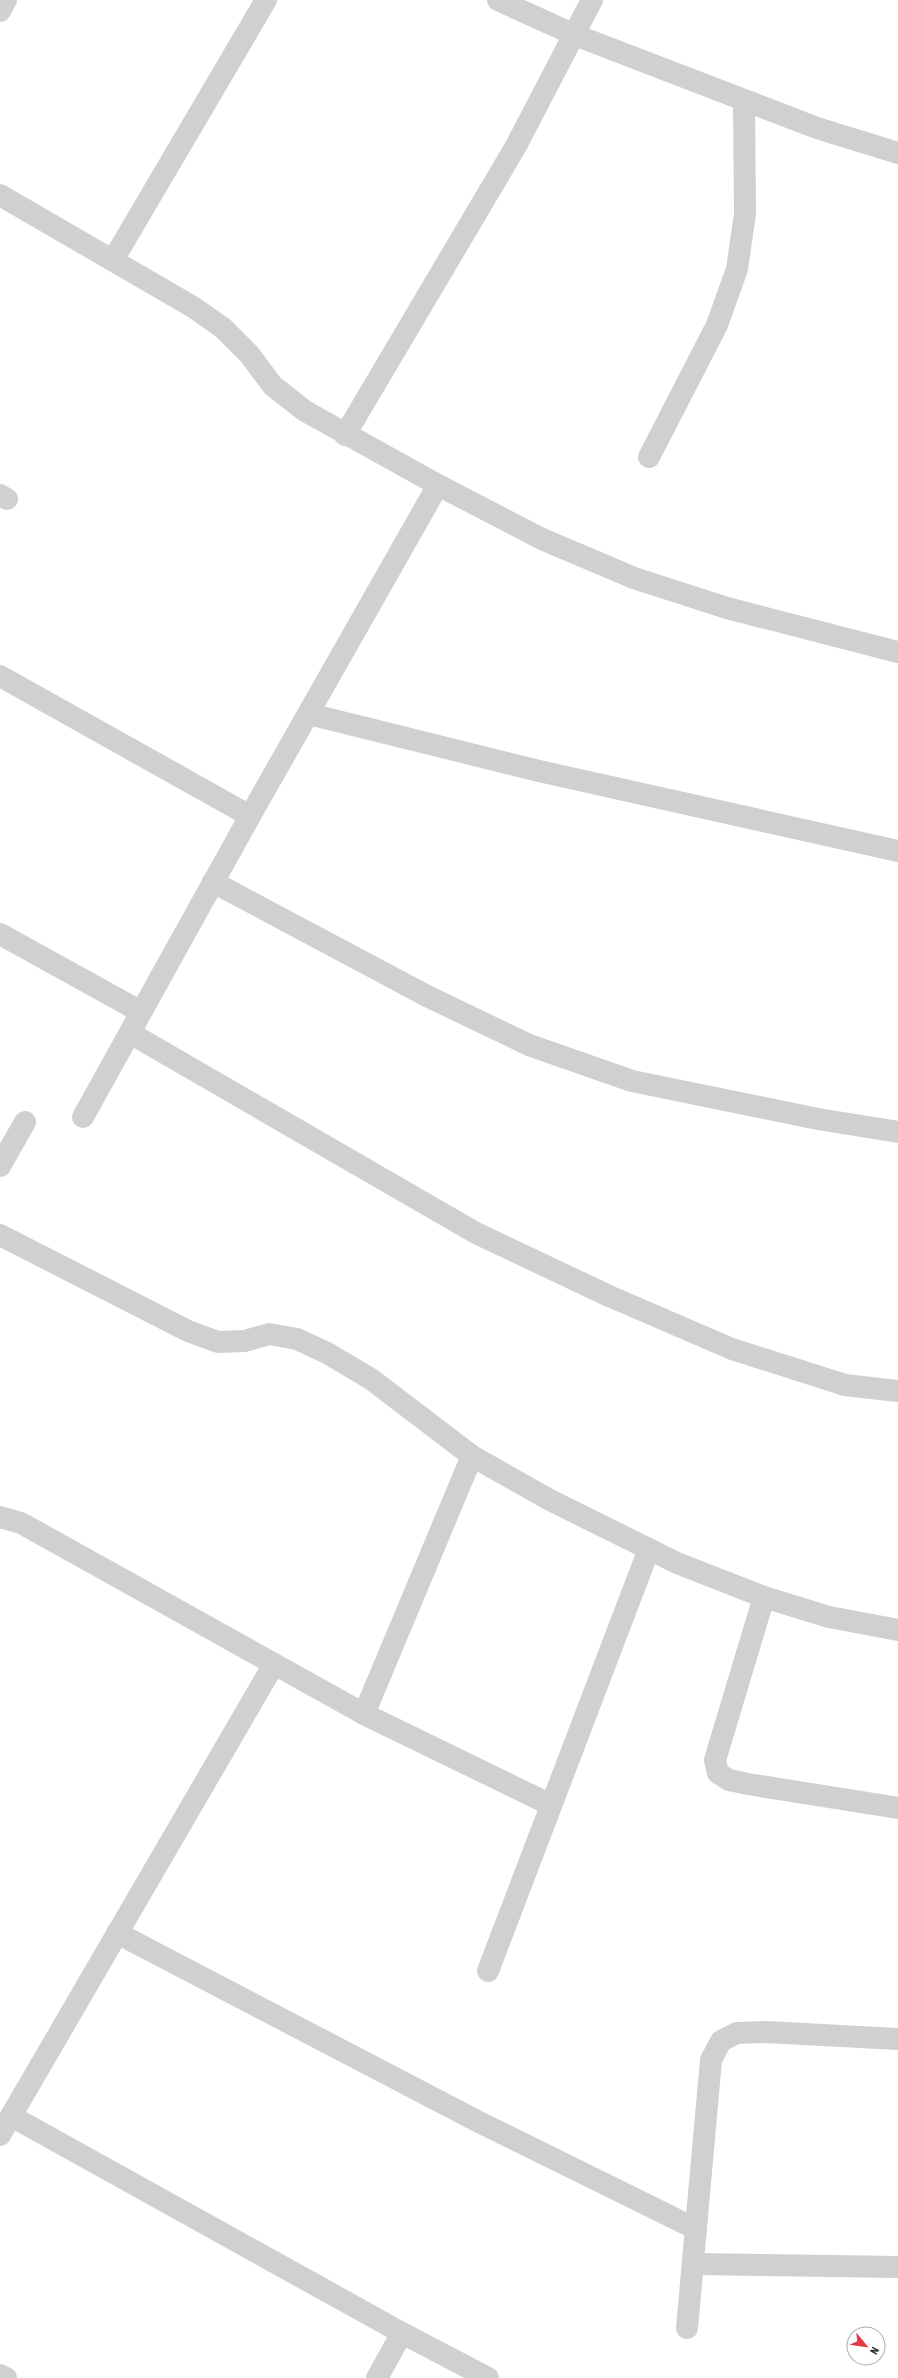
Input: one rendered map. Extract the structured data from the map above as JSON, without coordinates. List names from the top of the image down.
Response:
{
  "north": "bottom right"
}
